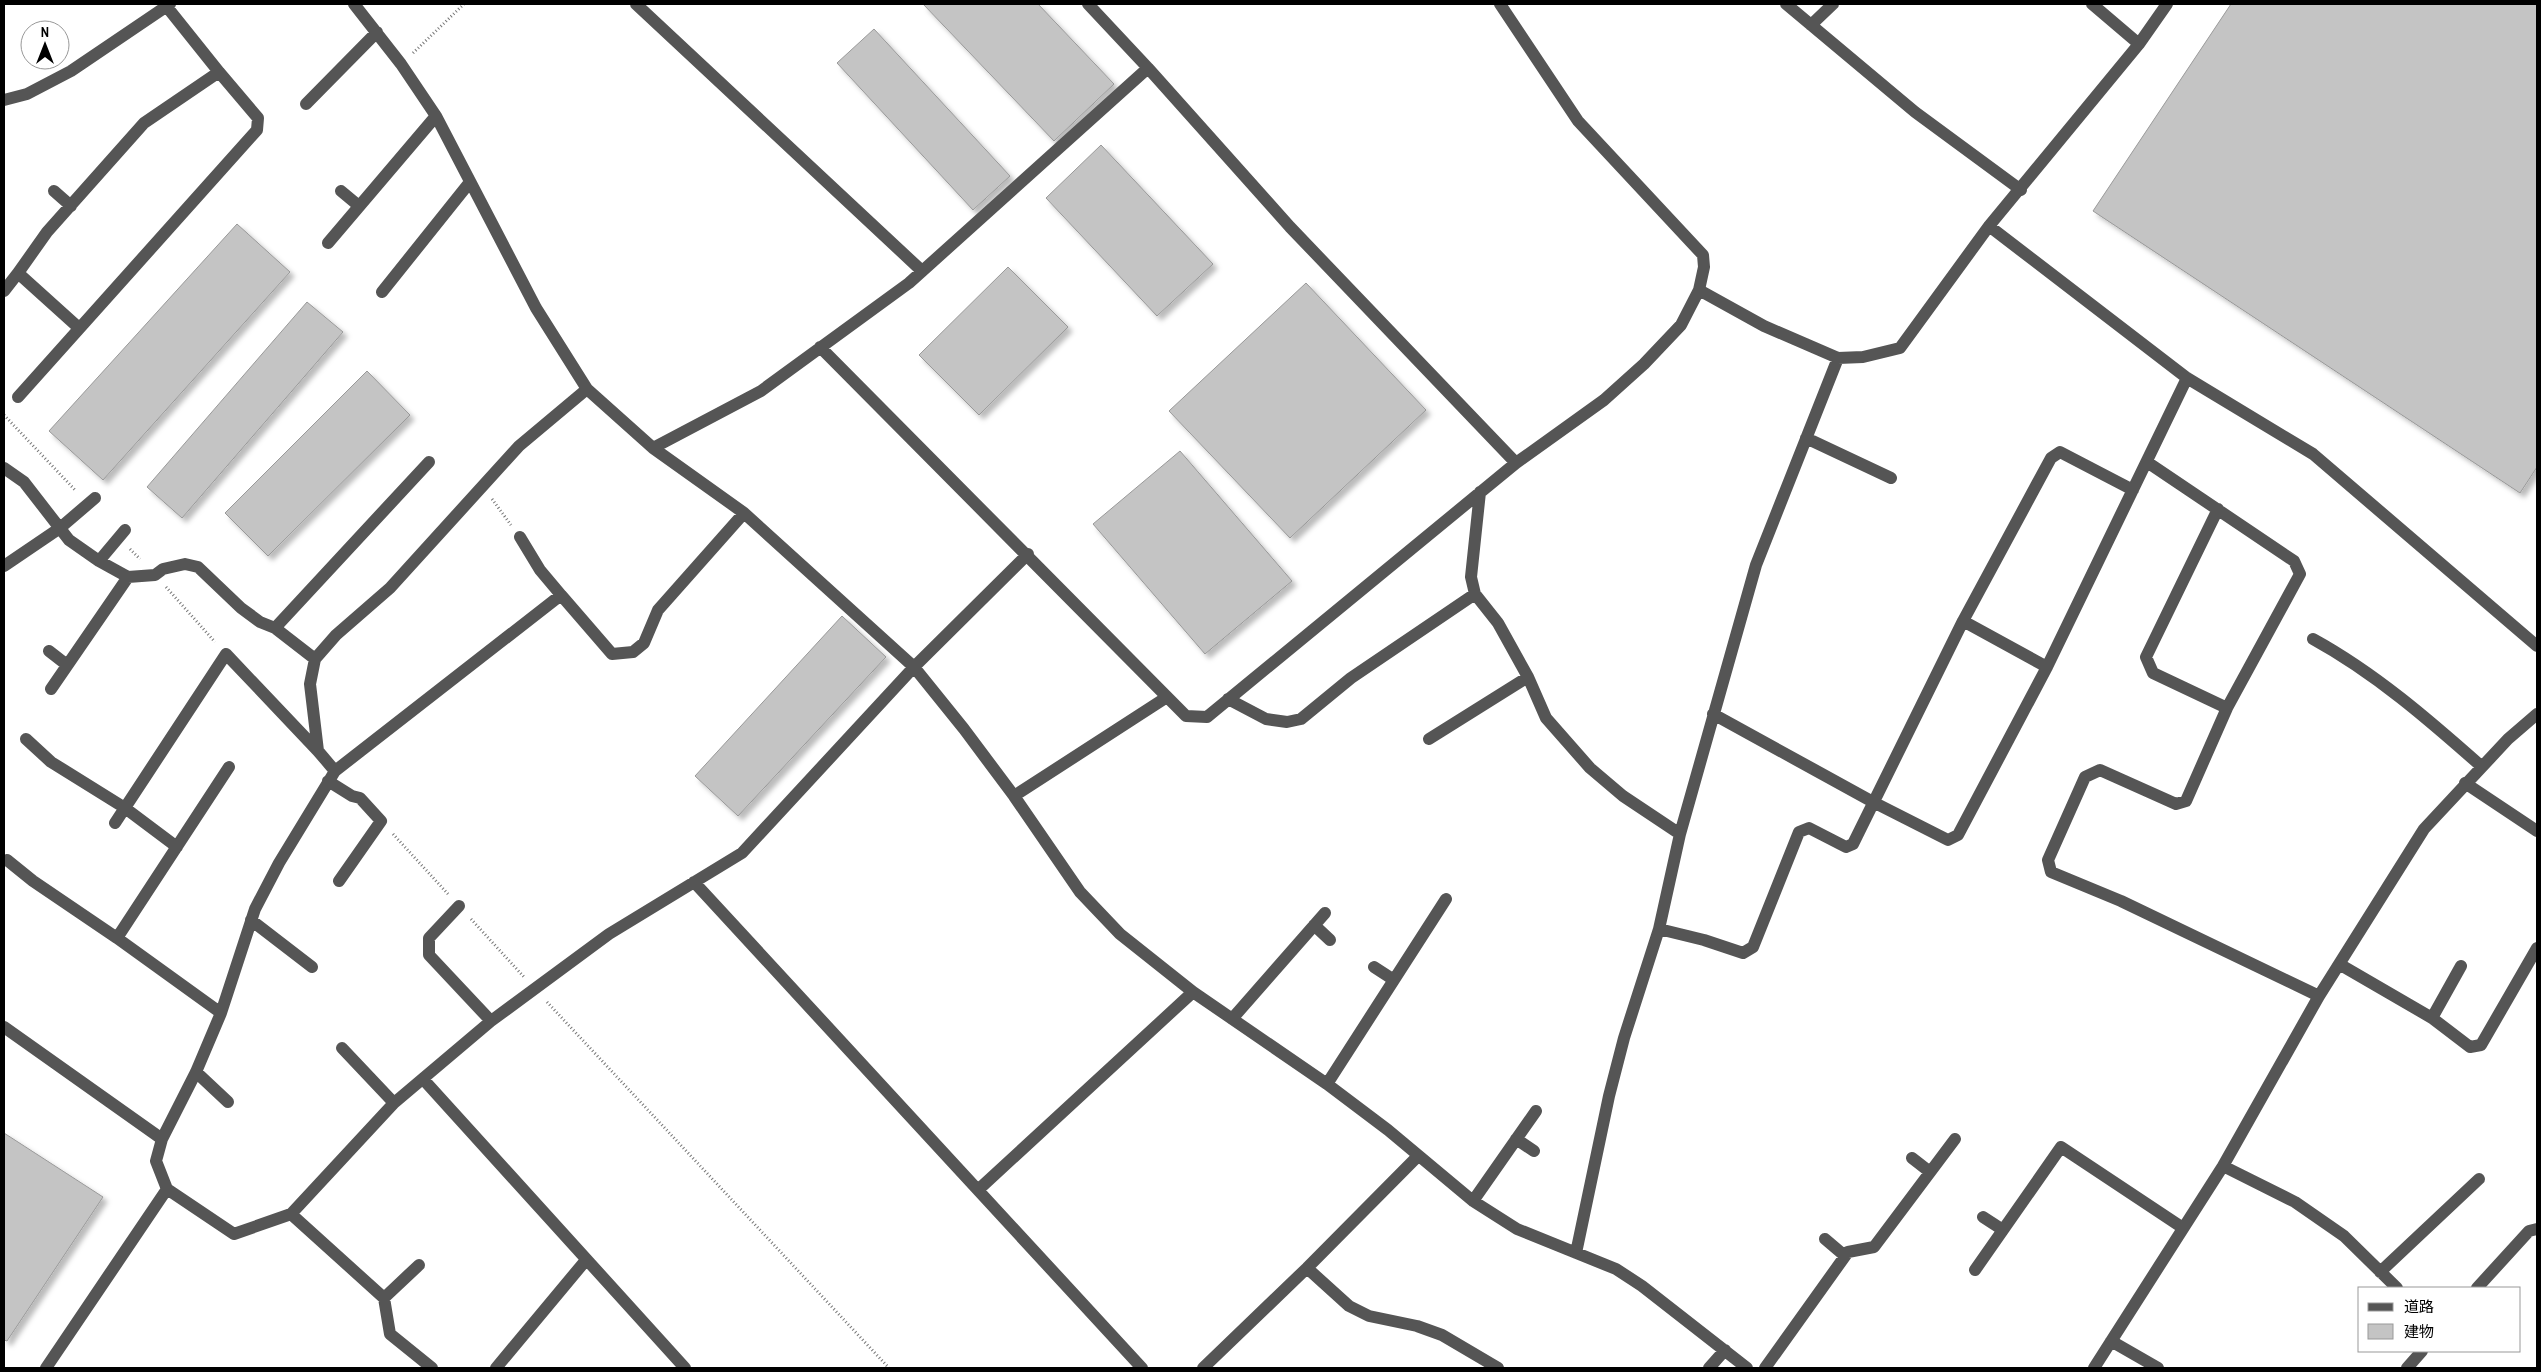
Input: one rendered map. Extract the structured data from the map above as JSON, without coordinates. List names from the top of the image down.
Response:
{
  "legend": ["道路", "建物"],
  "north": "top"
}
